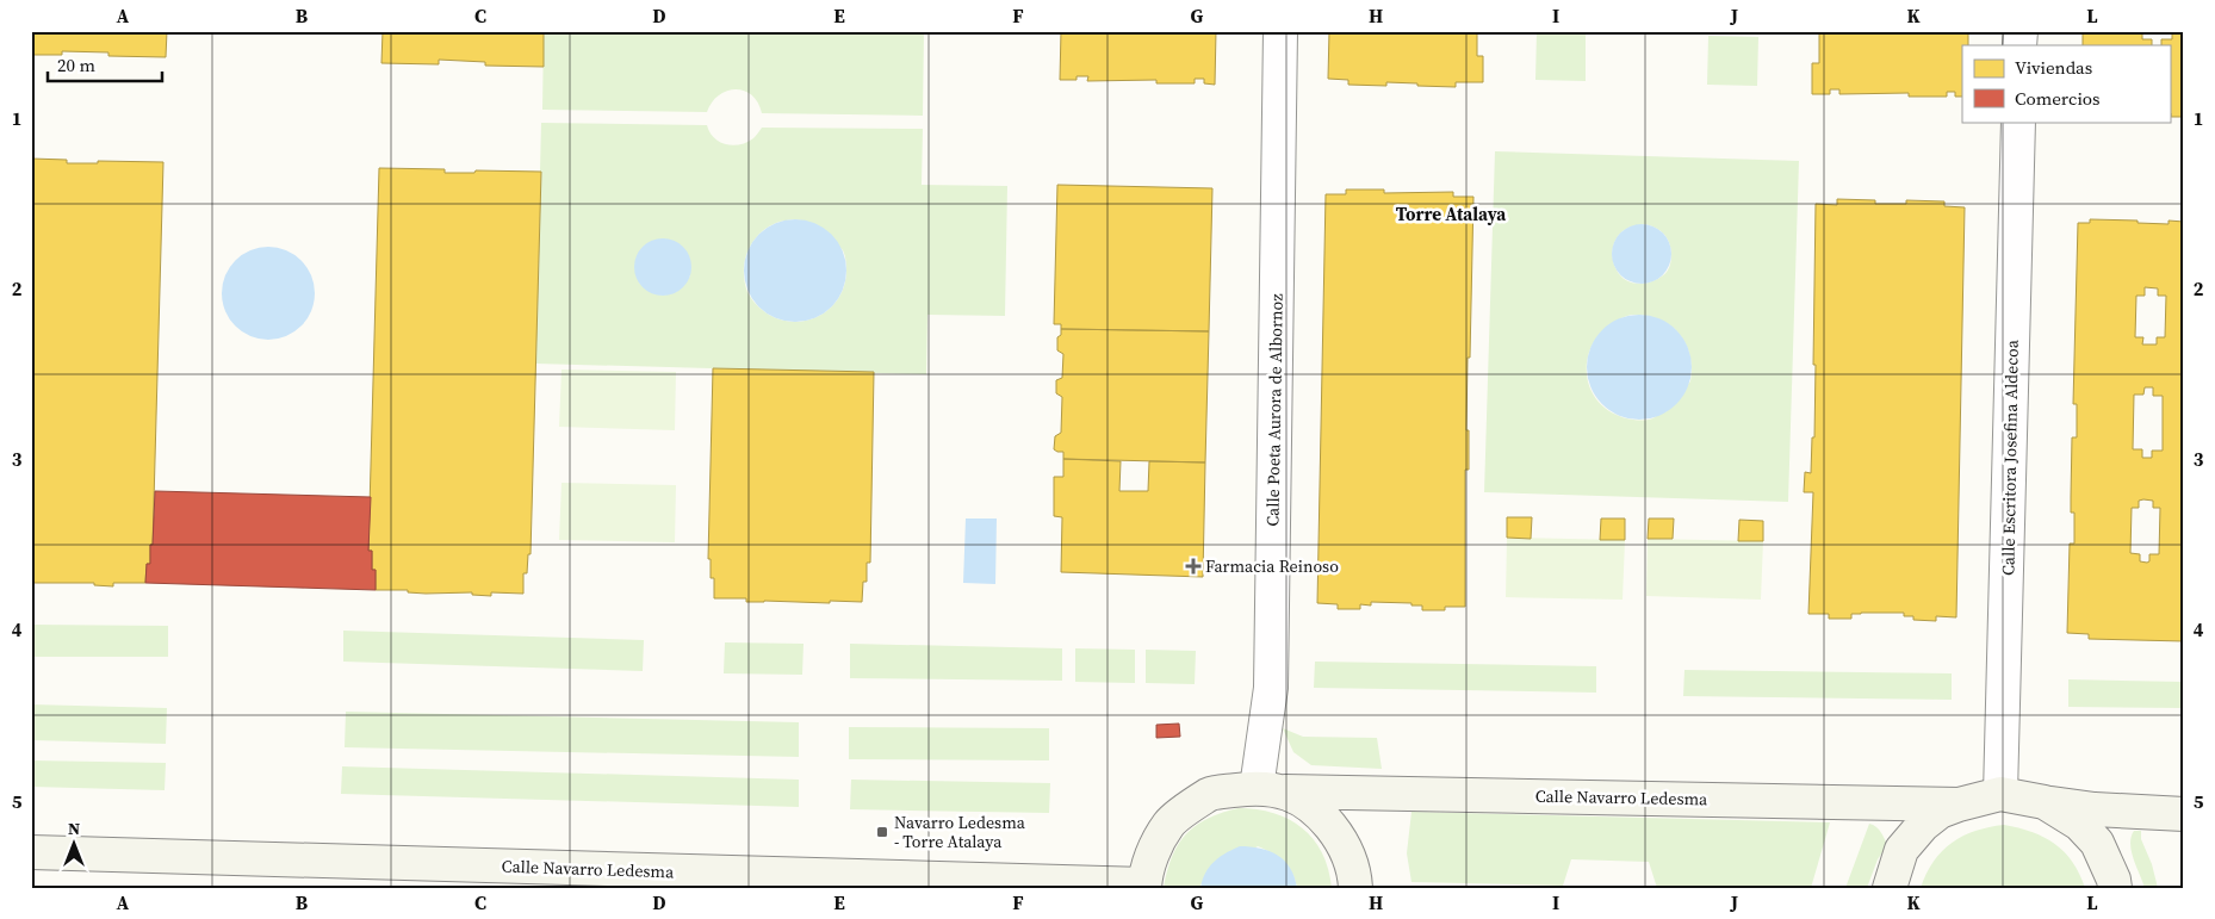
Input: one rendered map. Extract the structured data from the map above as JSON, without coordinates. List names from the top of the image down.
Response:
{
  "streets": {
    "main road": ["Calle Navarro Ledesma"],
    "street": ["Calle Poeta Aurora de Albornoz", "Calle Escritora Josefina Aldecoa"]
  },
  "crossings": [
    ["Calle Poeta Aurora de Albornoz", "Calle Navarro Ledesma"]
  ],
  "districts": ["Torre Atalaya"],
  "places": {
    "health": ["Farmacia Reinoso"],
    "transit": ["Navarro Ledesma - Torre Atalaya"]
  },
  "legend": ["Viviendas", "Comercios"],
  "scale_bar": "20 m",
  "north": "top",
  "grid": {
    "columns": [
      "A",
      "B",
      "C",
      "D",
      "E",
      "F",
      "G",
      "H",
      "I",
      "J",
      "K",
      "L"
    ],
    "rows": [
      "1",
      "2",
      "3",
      "4",
      "5"
    ]
  }
}
